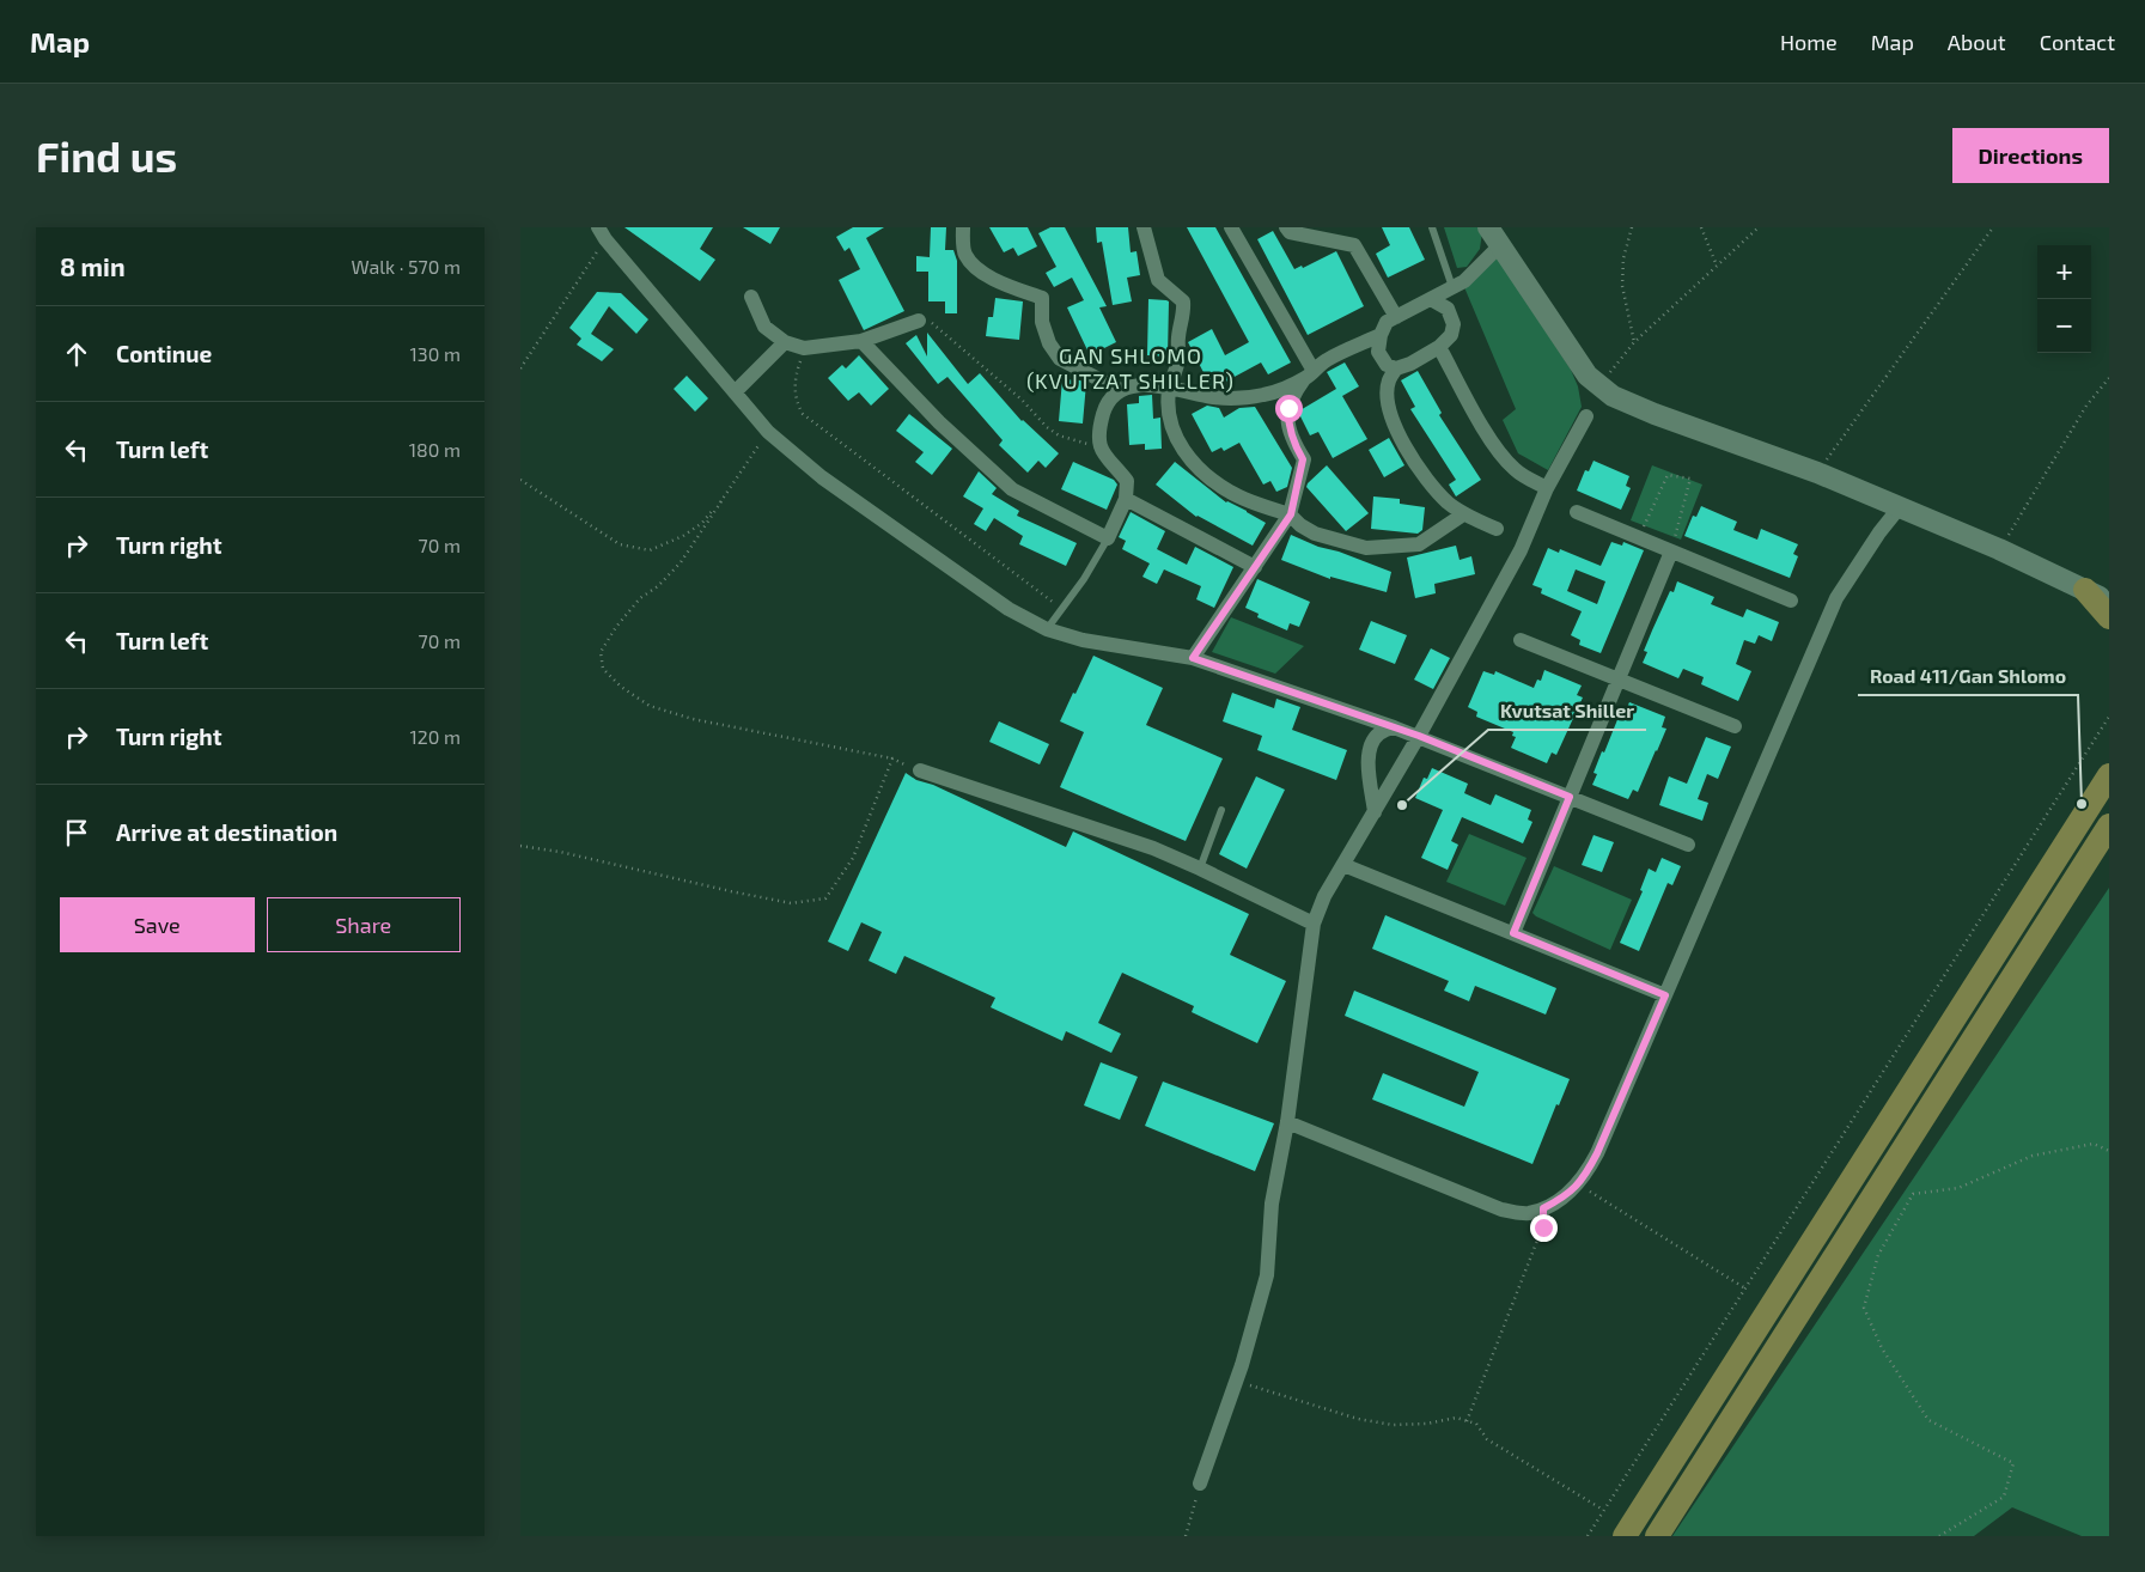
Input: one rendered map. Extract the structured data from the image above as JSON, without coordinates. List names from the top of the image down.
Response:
{
  "districts": ["GAN SHLOMO (KVUTZAT SHILLER)"],
  "places": ["Road 411/Gan Shlomo", "Kvutsat Shiller"],
  "page": {
    "header": "Map",
    "nav": [
      "Home",
      "Map",
      "About",
      "Contact"
    ],
    "buttons": [
      "Directions",
      ["Save", "Share"]
    ],
    "title": "Find us",
    "heading": ["8 min", "Walk · 570 m"],
    "map_buttons": ["+", "−"],
    "list": [
      ["Continue", "130 m"],
      ["Turn left", "180 m"],
      ["Turn right", "70 m"],
      ["Turn left", "70 m"],
      ["Turn right", "120 m"],
      "Arrive at destination"
    ]
  }
}
